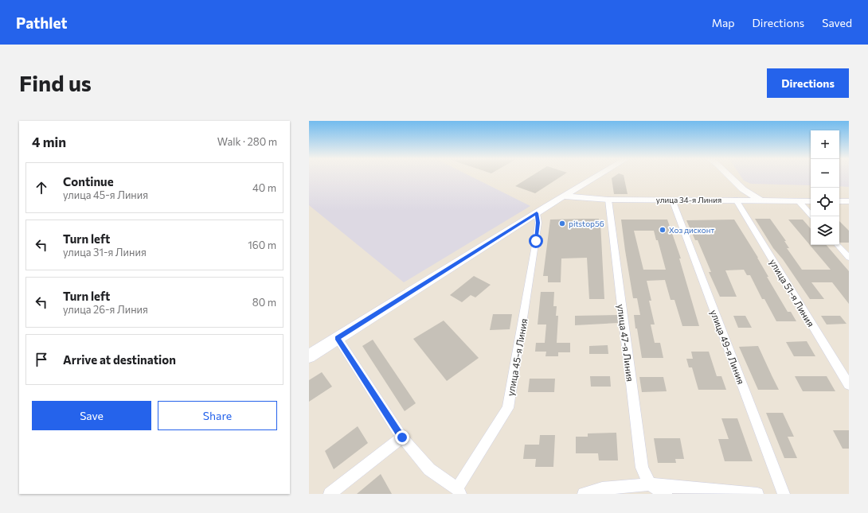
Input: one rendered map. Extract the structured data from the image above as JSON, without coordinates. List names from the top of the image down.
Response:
{
  "streets": {
    "street": [
      "улица 34-я Линия",
      "улица 51-я Линия",
      "улица 47-я Линия",
      "улица 49-я Линия",
      "улица 45-я Линия"
    ]
  },
  "crossings": [
    ["улица 34-я Линия", "улица 51-я Линия"],
    ["улица 34-я Линия", "улица 47-я Линия"],
    ["улица 34-я Линия", "улица 49-я Линия"]
  ],
  "places": ["pitstop56", "Хоз дисконт"],
  "page": {
    "header": "Pathlet",
    "nav": ["Map", "Directions", "Saved"],
    "buttons": [
      "Directions",
      ["Save", "Share"]
    ],
    "title": "Find us",
    "heading": ["4 min", "Walk · 280 m"],
    "map_buttons": ["+", "−"],
    "list": [
      ["Continue", "улица 45-я Линия", "40 m"],
      ["Turn left", "улица 31-я Линия", "160 m"],
      ["Turn left", "улица 26-я Линия", "80 m"],
      "Arrive at destination"
    ]
  }
}
